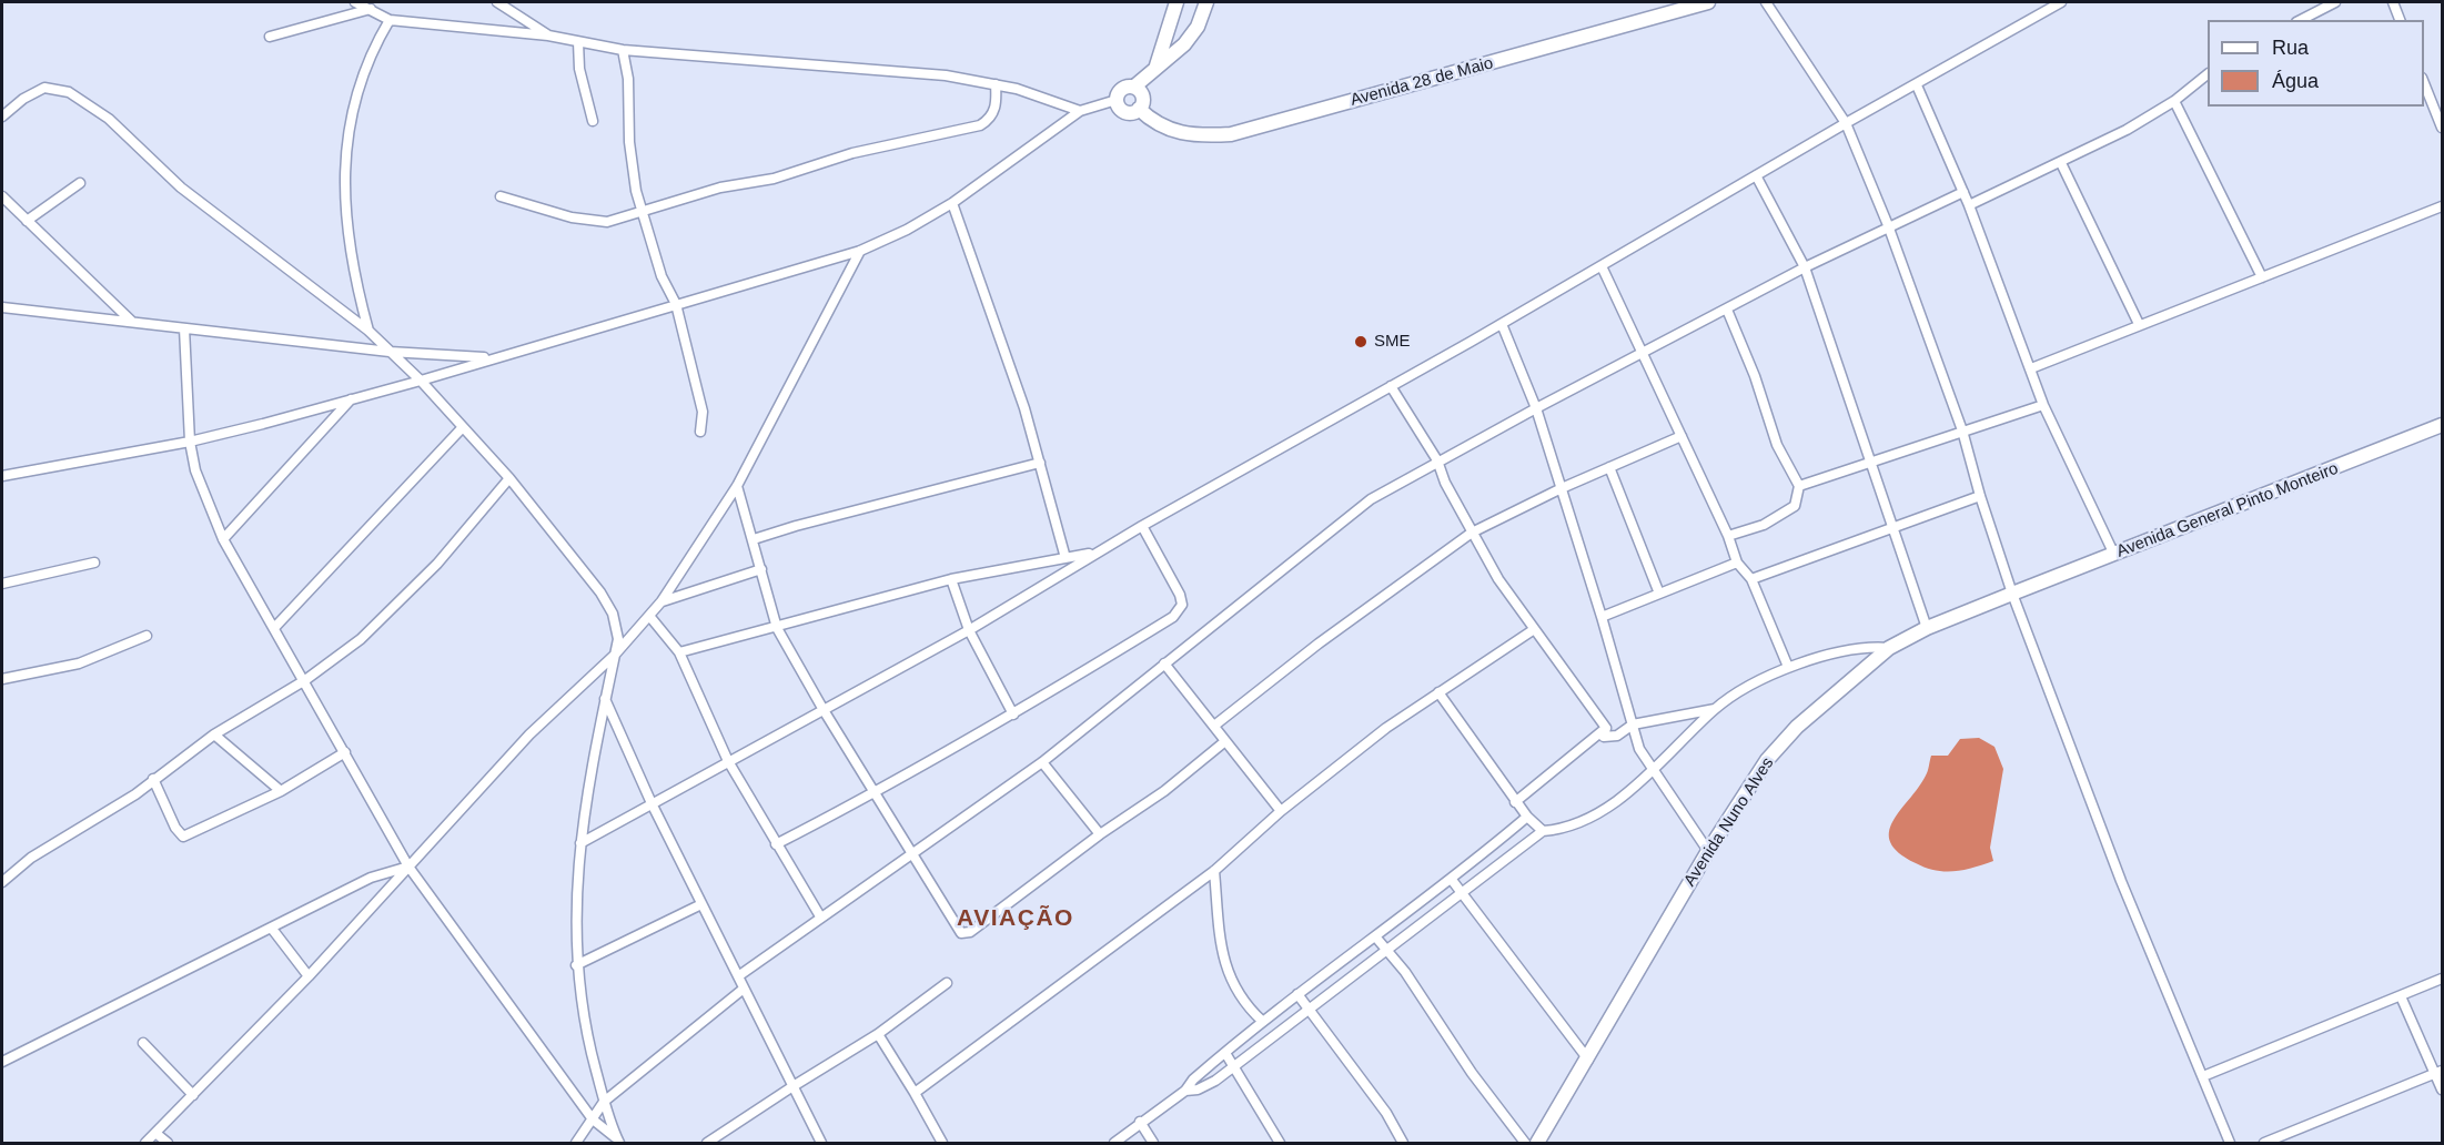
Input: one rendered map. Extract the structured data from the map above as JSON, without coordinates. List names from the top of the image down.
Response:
{
  "streets": {
    "street": ["Avenida 28 de Maio", "Avenida General Pinto Monteiro", "Avenida Nuno Alves"]
  },
  "crossings": [
    ["Avenida General Pinto Monteiro", "Avenida Nuno Alves"]
  ],
  "districts": ["AVIAÇÃO"],
  "places": ["SME"],
  "legend": ["Rua", "Água"]
}
